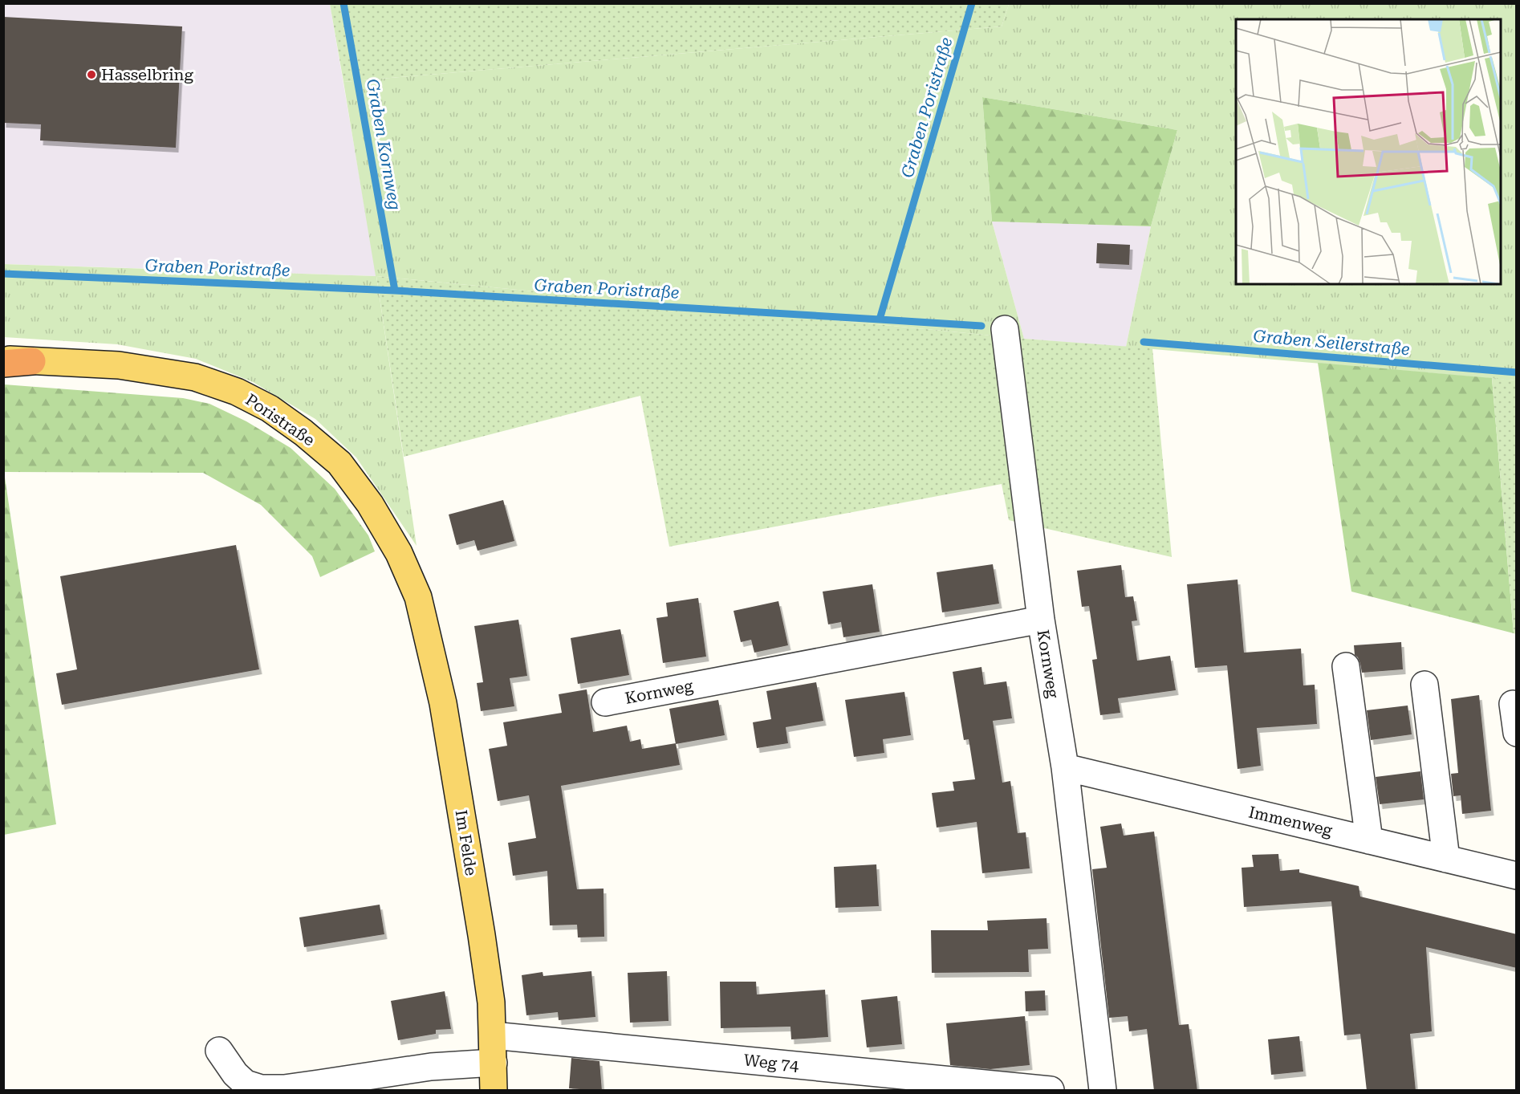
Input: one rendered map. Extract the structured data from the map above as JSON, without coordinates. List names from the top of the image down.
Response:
{
  "streets": {
    "main road": ["Poristraße", "Im Felde"],
    "street": ["Kornweg", "Immenweg", "Weg 74"]
  },
  "crossings": [
    ["Poristraße", "Im Felde"],
    ["Kornweg", "Immenweg"],
    ["Im Felde", "Weg 74"]
  ],
  "water": ["Graben Poristraße", "Graben Kornweg", "Graben Seilerstraße"],
  "places": ["Hasselbring"]
}
